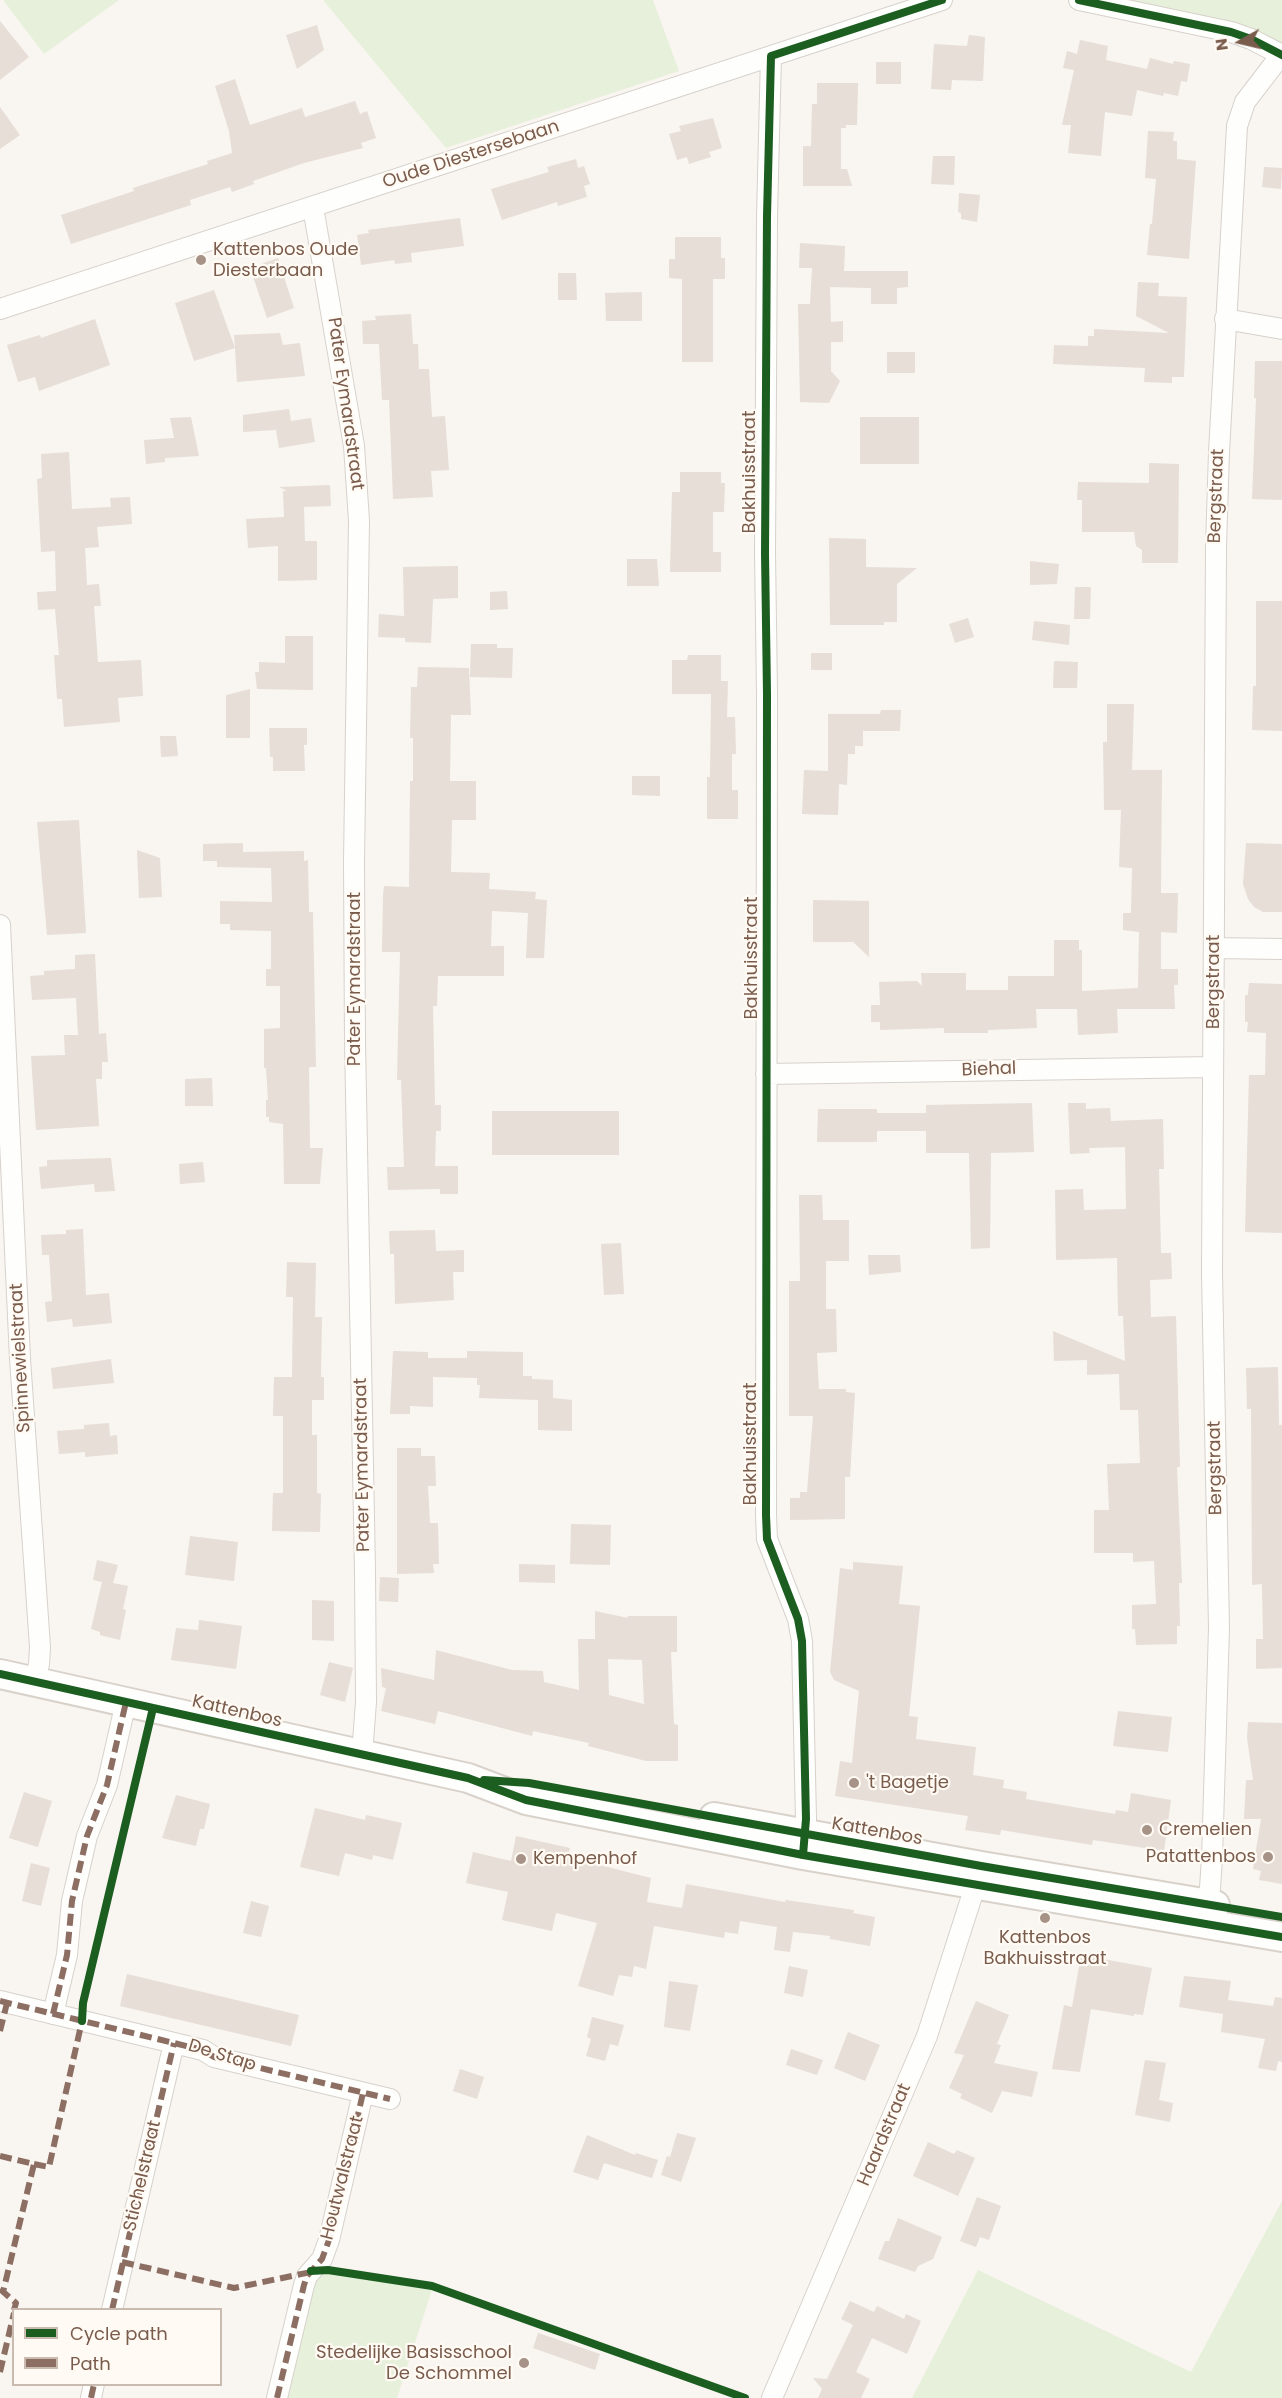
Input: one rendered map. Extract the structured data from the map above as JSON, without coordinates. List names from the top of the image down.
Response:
{
  "streets": {
    "main road": ["Kattenbos"],
    "street": [
      "Oude Diestersebaan",
      "Pater Eymardstraat",
      "Bakhuisstraat",
      "Bergstraat",
      "Biehal",
      "Spinnewielstraat",
      "De Stap",
      "Haardstraat",
      "Stichelstraat",
      "Houtwalstraat"
    ]
  },
  "crossings": [
    ["Oude Diestersebaan", "Pater Eymardstraat"],
    ["Oude Diestersebaan", "Bakhuisstraat"],
    ["Pater Eymardstraat", "Kattenbos"],
    ["Bakhuisstraat", "Biehal"],
    ["Bakhuisstraat", "Kattenbos"],
    ["Bergstraat", "Biehal"],
    ["Bergstraat", "Kattenbos"],
    ["Spinnewielstraat", "Kattenbos"],
    ["Kattenbos", "Haardstraat"],
    ["De Stap", "Stichelstraat"],
    ["De Stap", "Houtwalstraat"]
  ],
  "places": [
    "Kattenbos Oude Diesterbaan",
    "'t Bagetje",
    "Cremelien",
    "Patattenbos",
    "Kempenhof",
    "Kattenbos Bakhuisstraat",
    "Stedelijke Basisschool De Schommel"
  ],
  "legend": ["Cycle path", "Path"],
  "north": "left"
}
